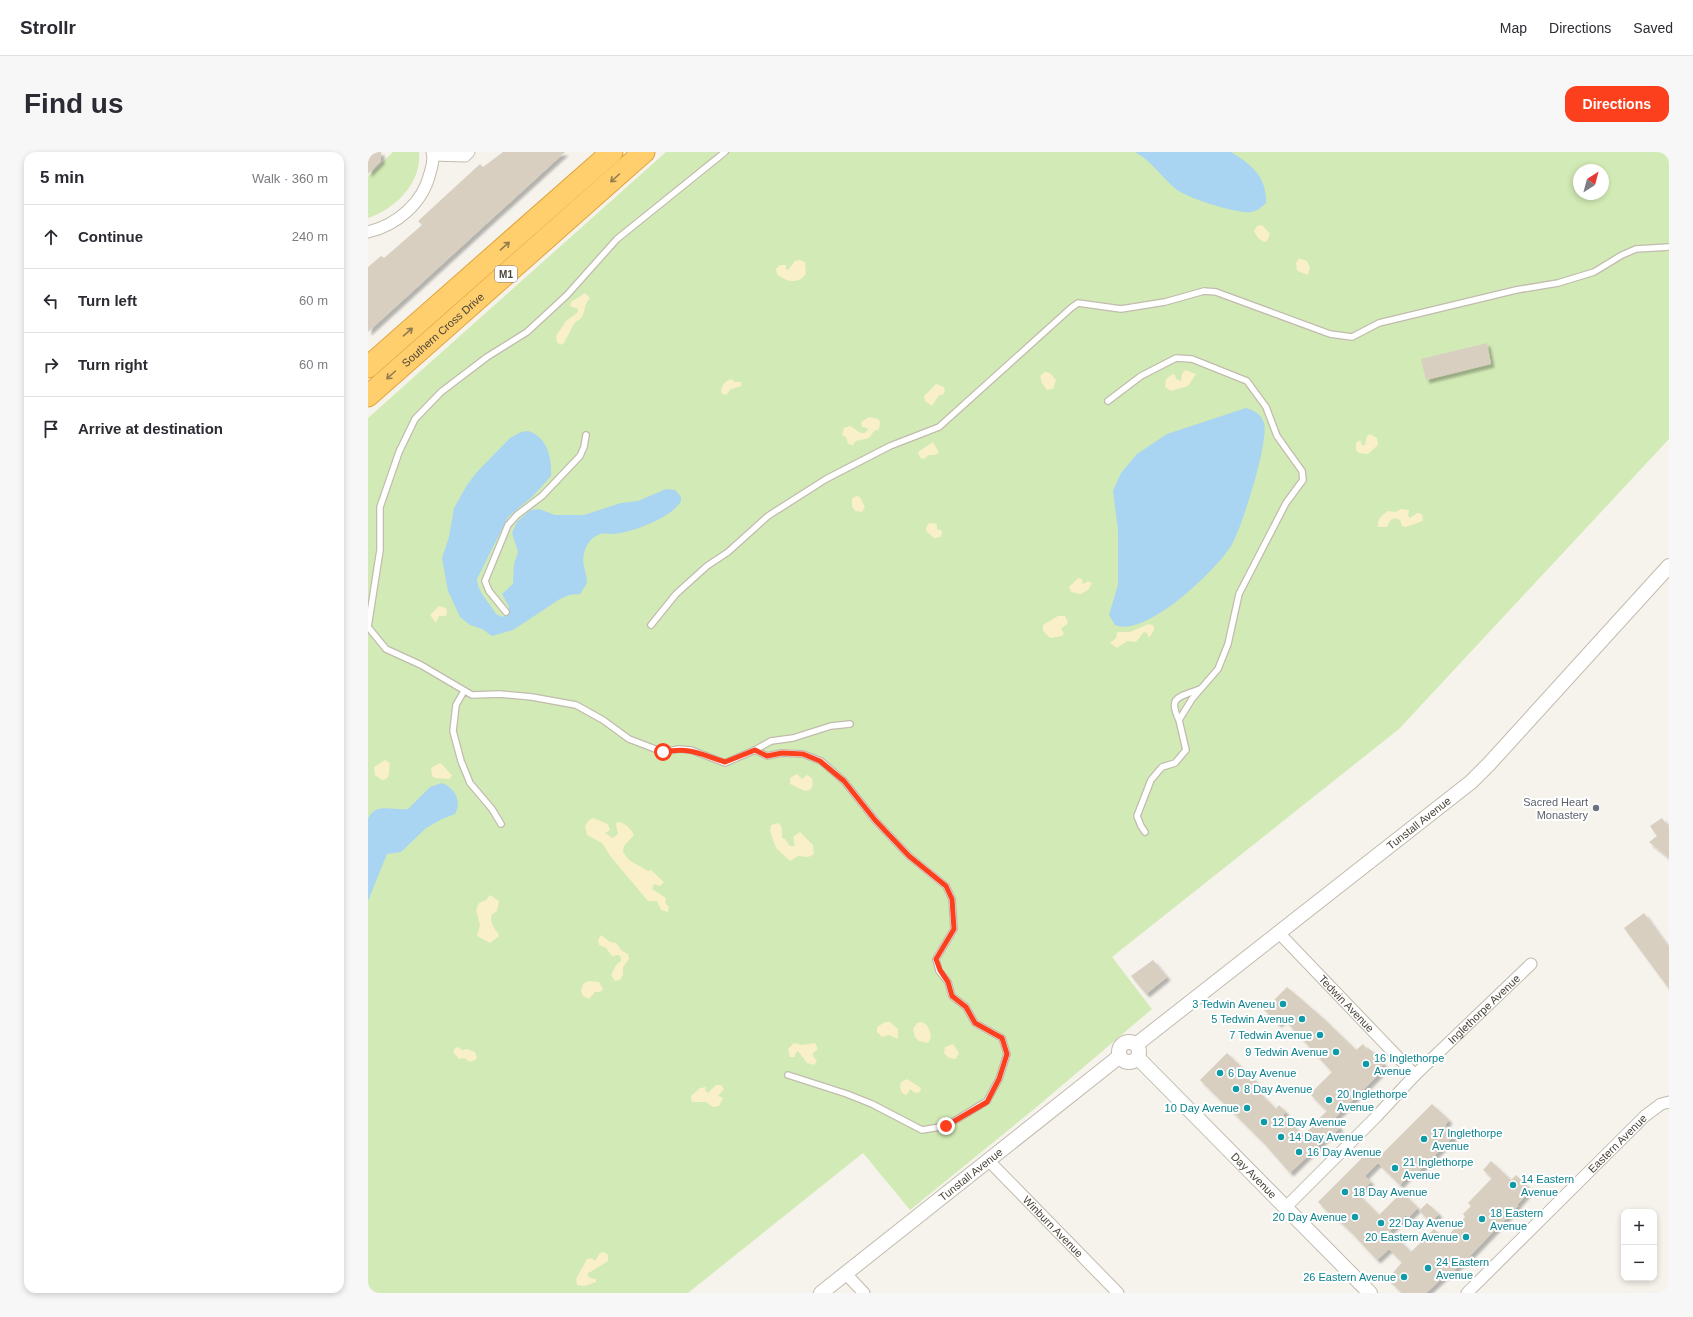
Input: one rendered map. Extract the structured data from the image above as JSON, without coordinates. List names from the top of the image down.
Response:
{
  "streets": {
    "highway": ["M1", "Southern Cross Drive"],
    "street": [
      "Tunstall Avenue",
      "Tedwin Avenue",
      "Inglethorpe Avenue",
      "Eastern Avenue",
      "Day Avenue",
      "Winburn Avenue"
    ]
  },
  "crossings": [
    ["Tunstall Avenue", "Tedwin Avenue"],
    ["Tunstall Avenue", "Day Avenue"],
    ["Tunstall Avenue", "Winburn Avenue"],
    ["Tedwin Avenue", "Inglethorpe Avenue"],
    ["Inglethorpe Avenue", "Day Avenue"]
  ],
  "places": [
    "Sacred Heart Monastery",
    "3 Tedwin Aveneu",
    "5 Tedwin Avenue",
    "7 Tedwin Avenue",
    "9 Tedwin Avenue",
    "16 Inglethorpe Avenue",
    "6 Day Avenue",
    "8 Day Avenue",
    "20 Inglethorpe Avenue",
    "10 Day Avenue",
    "12 Day Avenue",
    "14 Day Avenue",
    "17 Inglethorpe Avenue",
    "16 Day Avenue",
    "21 Inglethorpe Avenue",
    "14 Eastern Avenue",
    "18 Day Avenue",
    "20 Day Avenue",
    "18 Eastern Avenue",
    "22 Day Avenue",
    "20 Eastern Avenue",
    "24 Eastern Avenue",
    "26 Eastern Avenue"
  ],
  "north": "top right",
  "page": {
    "header": "Strollr",
    "nav": ["Map", "Directions", "Saved"],
    "buttons": "Directions",
    "title": "Find us",
    "heading": ["5 min", "Walk · 360 m"],
    "list": [
      ["Continue", "240 m"],
      ["Turn left", "60 m"],
      ["Turn right", "60 m"],
      "Arrive at destination"
    ],
    "map_buttons": ["+", "−"]
  }
}
